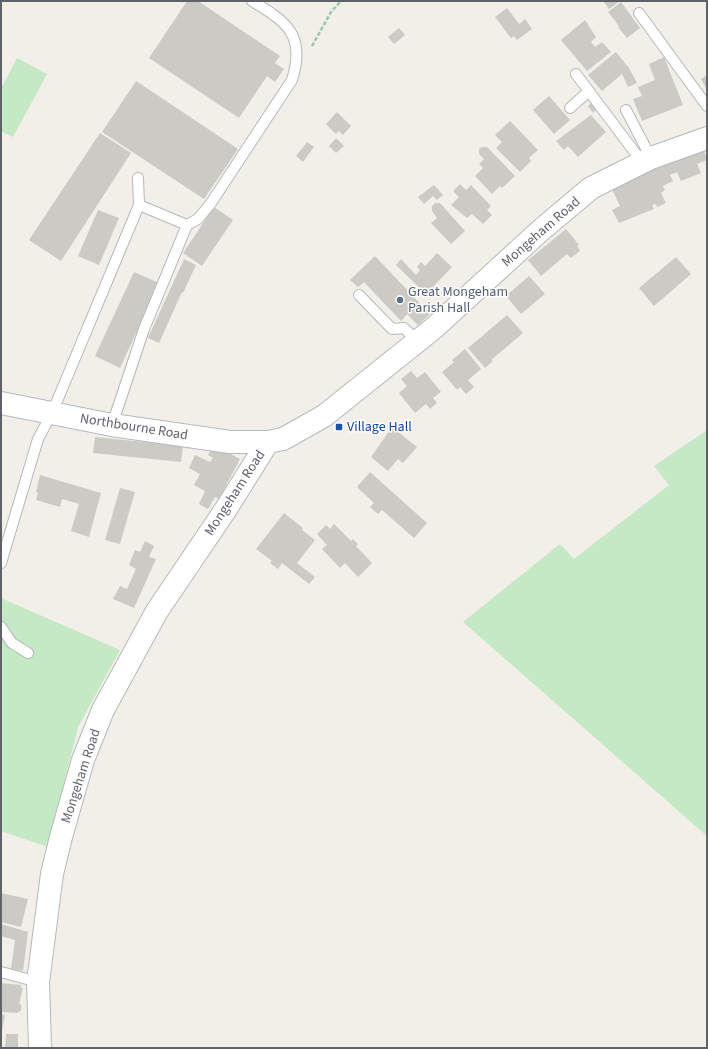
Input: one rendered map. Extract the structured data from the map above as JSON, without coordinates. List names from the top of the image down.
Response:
{
  "streets": {
    "street": ["Mongeham Road", "Northbourne Road"]
  },
  "crossings": [
    ["Mongeham Road", "Northbourne Road"]
  ],
  "places": {
    "other": ["Great Mongeham Parish Hall"],
    "transit": ["Village Hall"]
  }
}
